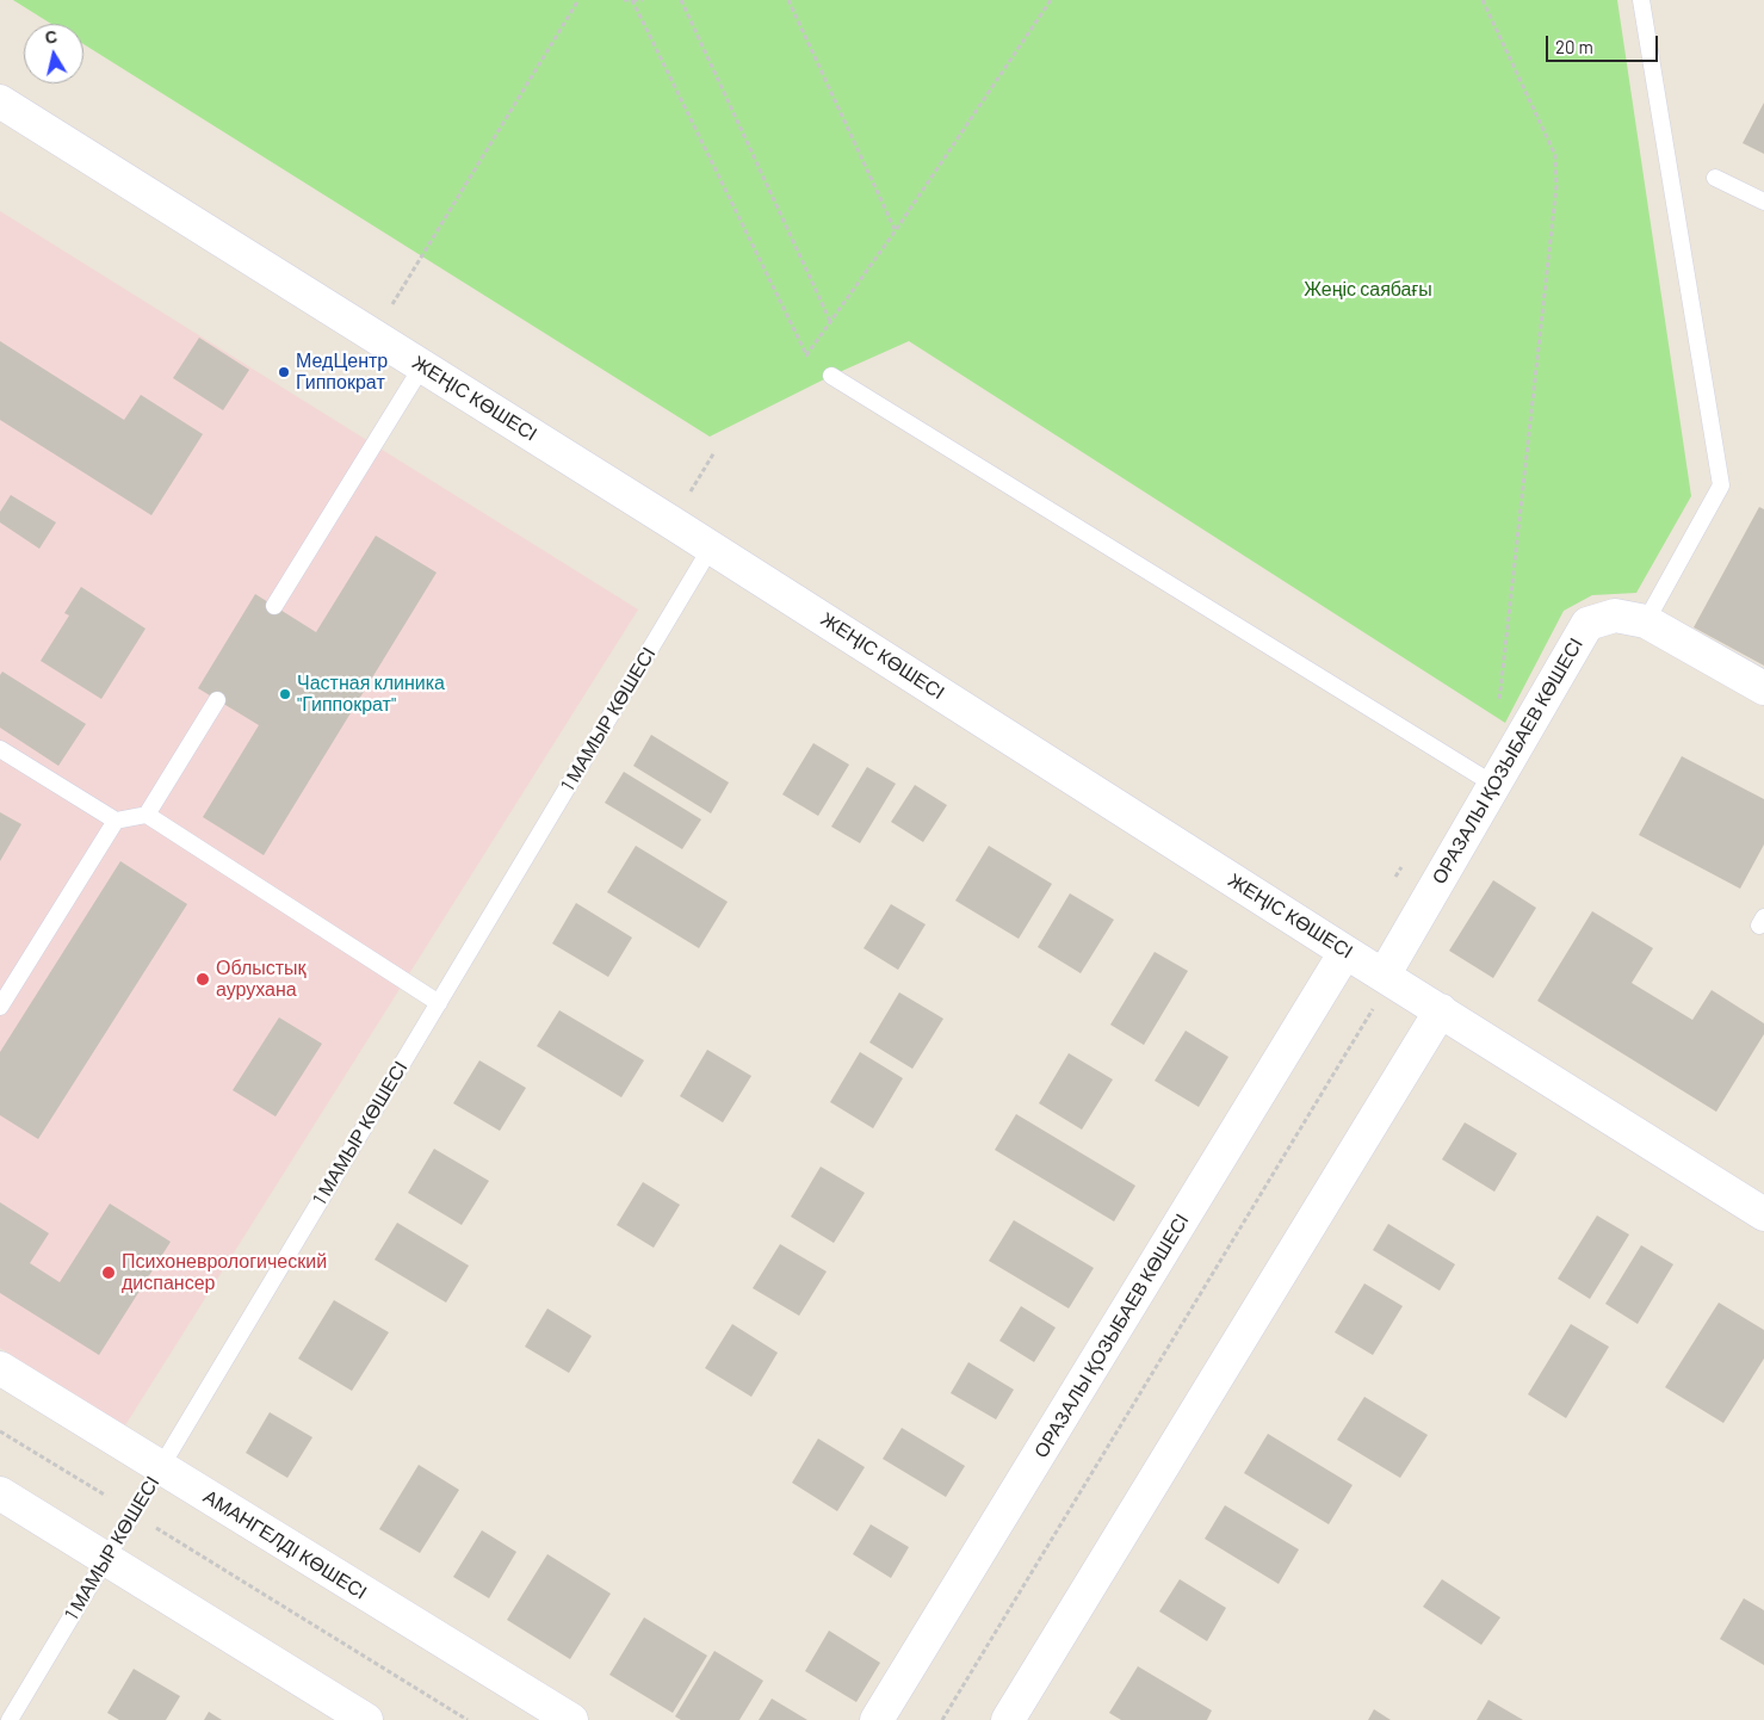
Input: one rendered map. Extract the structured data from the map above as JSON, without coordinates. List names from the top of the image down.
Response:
{
  "streets": {
    "street": ["ЖЕҢІС КӨШЕСІ", "ОРАЗАЛЫ ҚОЗЫБАЕВ КӨШЕСІ", "АМАНГЕЛДІ КӨШЕСІ"],
    "lane": ["1 МАМЫР КӨШЕСІ"]
  },
  "crossings": [
    ["ЖЕҢІС КӨШЕСІ", "1 МАМЫР КӨШЕСІ"],
    ["ЖЕҢІС КӨШЕСІ", "ОРАЗАЛЫ ҚОЗЫБАЕВ КӨШЕСІ"],
    ["1 МАМЫР КӨШЕСІ", "АМАНГЕЛДІ КӨШЕСІ"]
  ],
  "parks": ["Жеңіс саябағы"],
  "places": [
    "МедЦентр Гиппократ",
    "Частная клиника \"Гиппократ\"",
    "Облыстық аурухана",
    "Психоневрологический диспансер"
  ],
  "scale_bar": "20 m",
  "north": "top"
}
